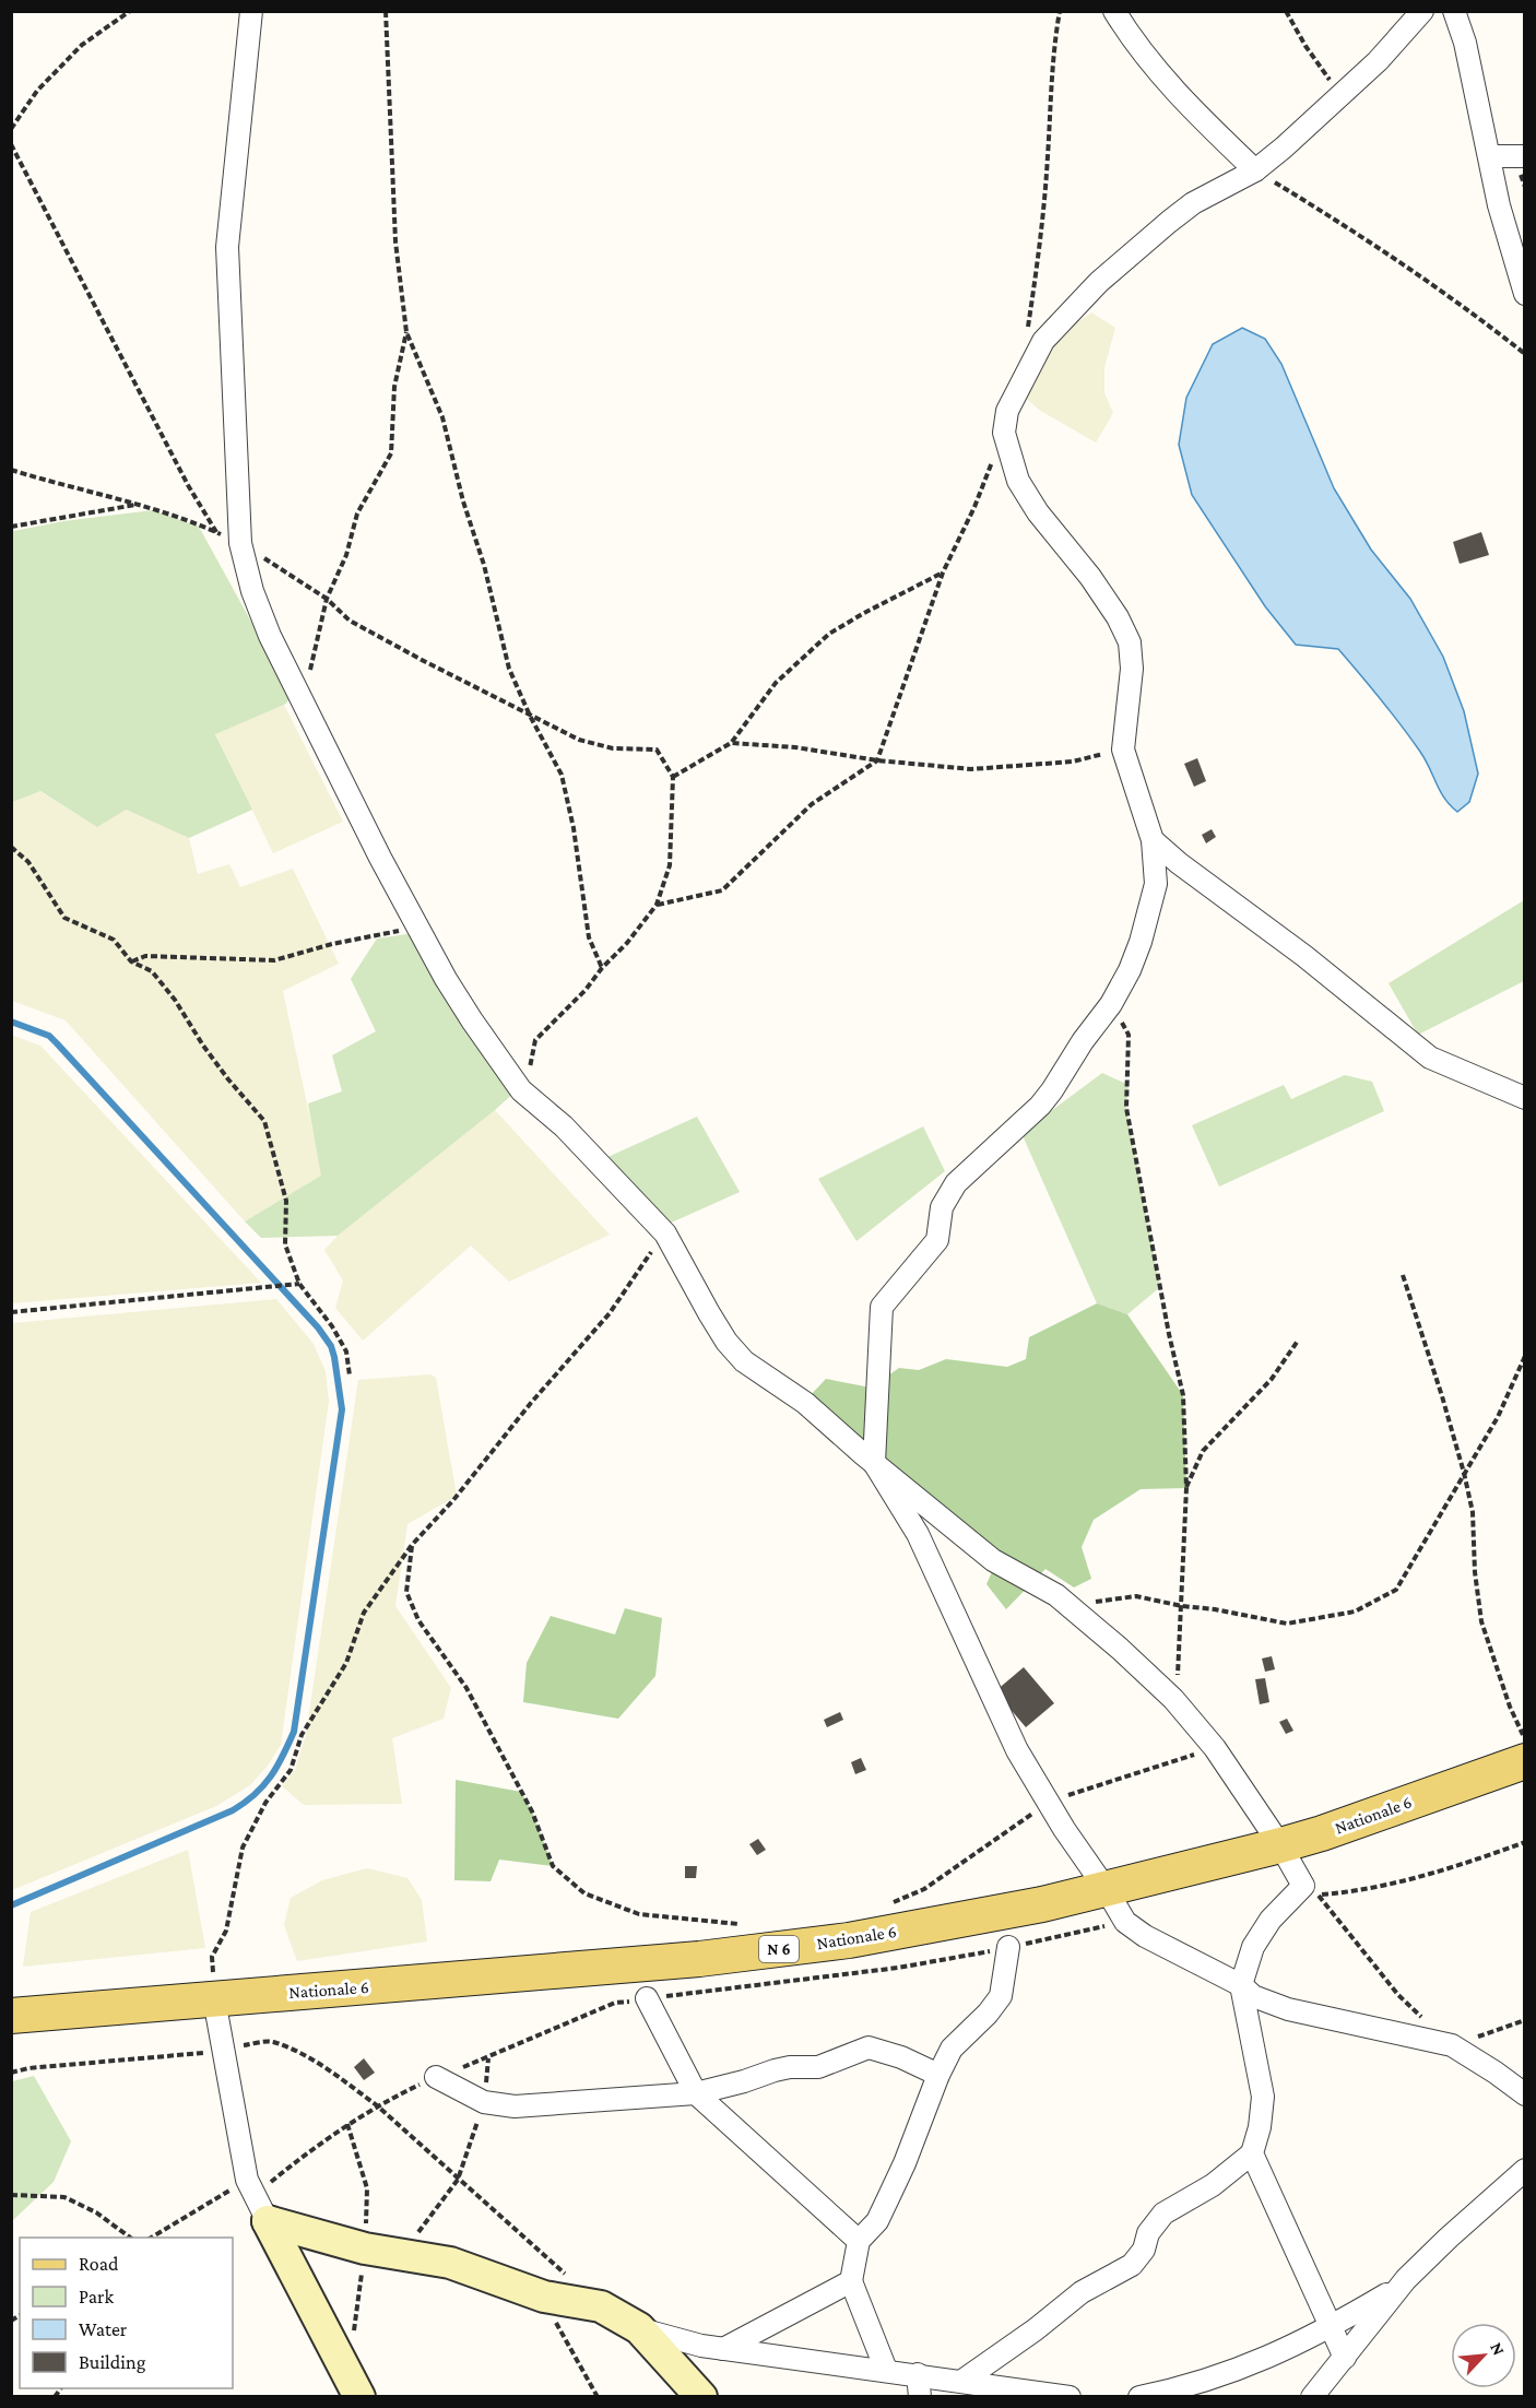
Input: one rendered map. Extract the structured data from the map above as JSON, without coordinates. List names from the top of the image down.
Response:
{
  "streets": {
    "main road": ["Nationale 6", "N 6"]
  },
  "legend": [
    "Road",
    "Park",
    "Water",
    "Building"
  ],
  "north": "top right"
}
